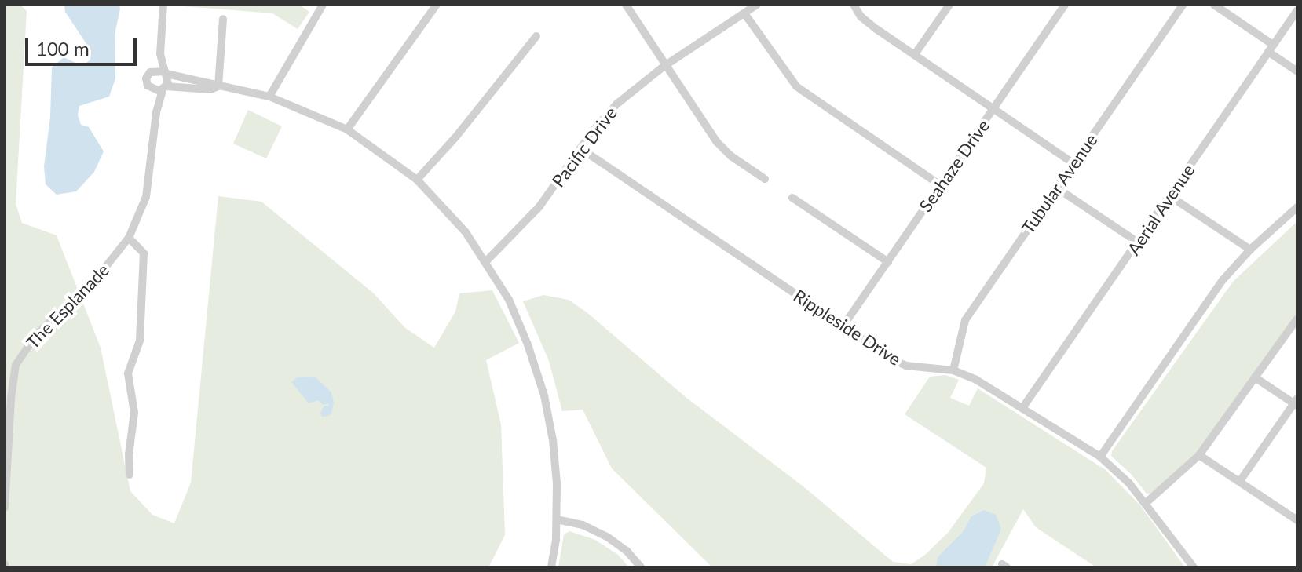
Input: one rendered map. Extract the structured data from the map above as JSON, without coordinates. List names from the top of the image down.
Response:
{
  "streets": {
    "street": [
      "Pacific Drive",
      "Seahaze Drive",
      "Tubular Avenue",
      "Aerial Avenue",
      "The Esplanade",
      "Rippleside Drive"
    ]
  },
  "crossings": [
    ["Pacific Drive", "Rippleside Drive"],
    ["Seahaze Drive", "Rippleside Drive"],
    ["Tubular Avenue", "Rippleside Drive"],
    ["Aerial Avenue", "Rippleside Drive"]
  ],
  "scale_bar": "100 m"
}
